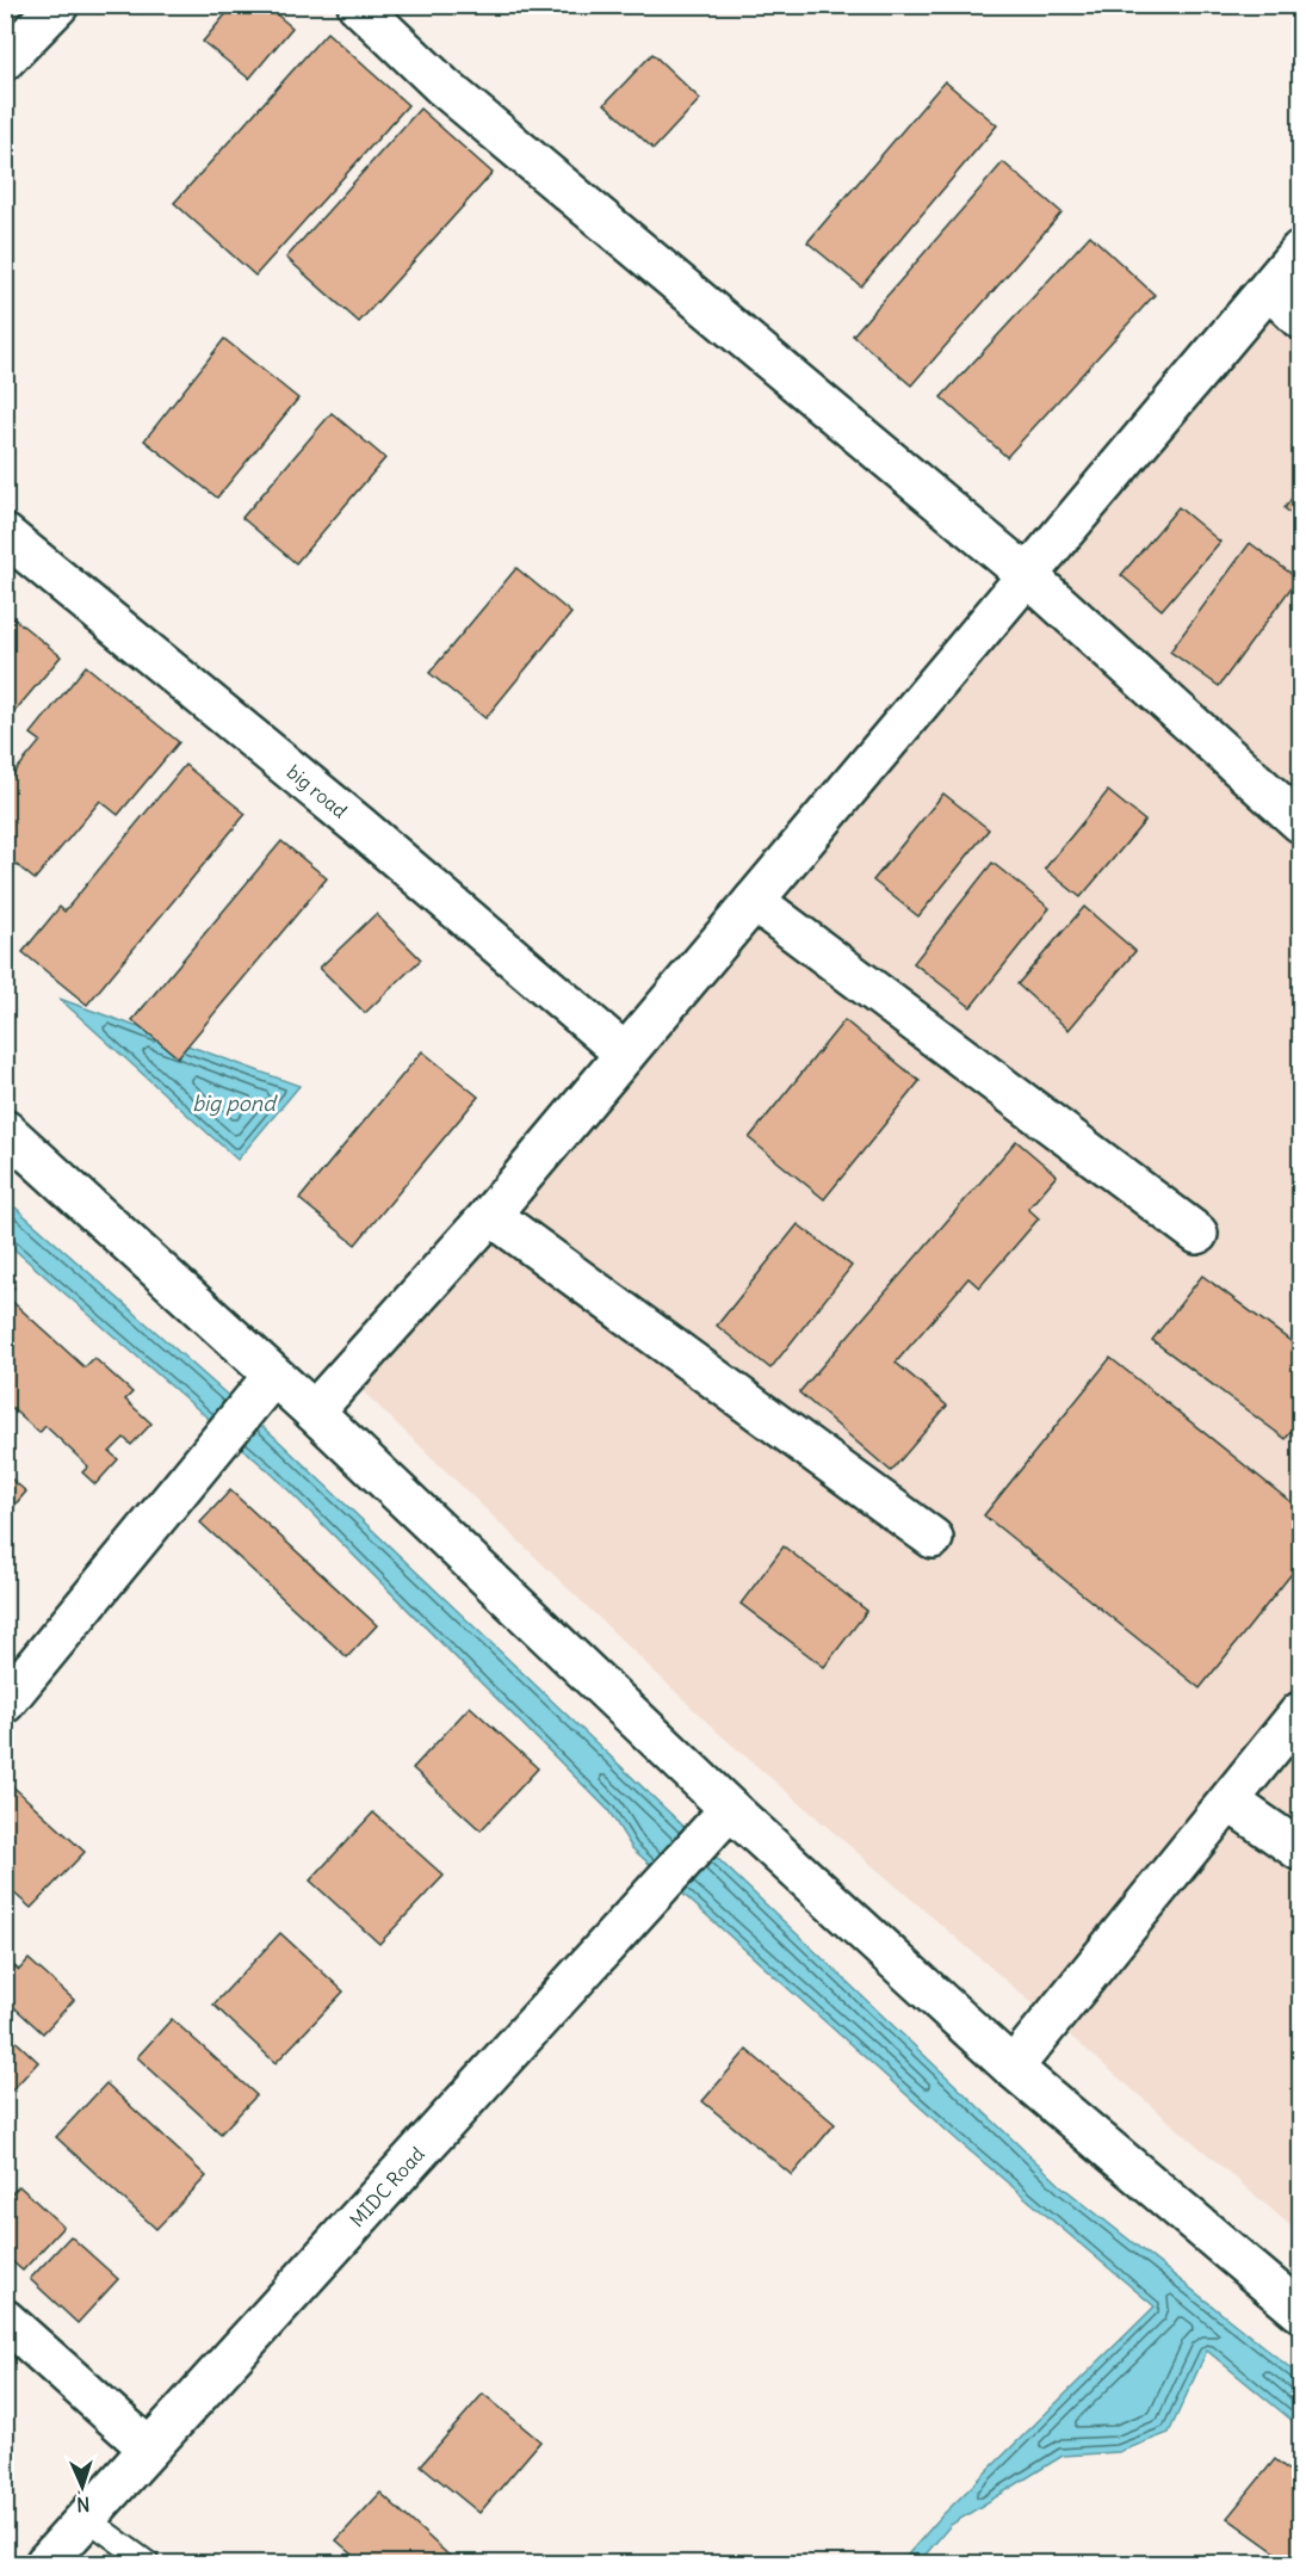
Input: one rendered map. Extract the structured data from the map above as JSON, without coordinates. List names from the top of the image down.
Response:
{
  "streets": {
    "street": ["big road", "MIDC Road"]
  },
  "water": ["big pond"],
  "north": "bottom"
}
